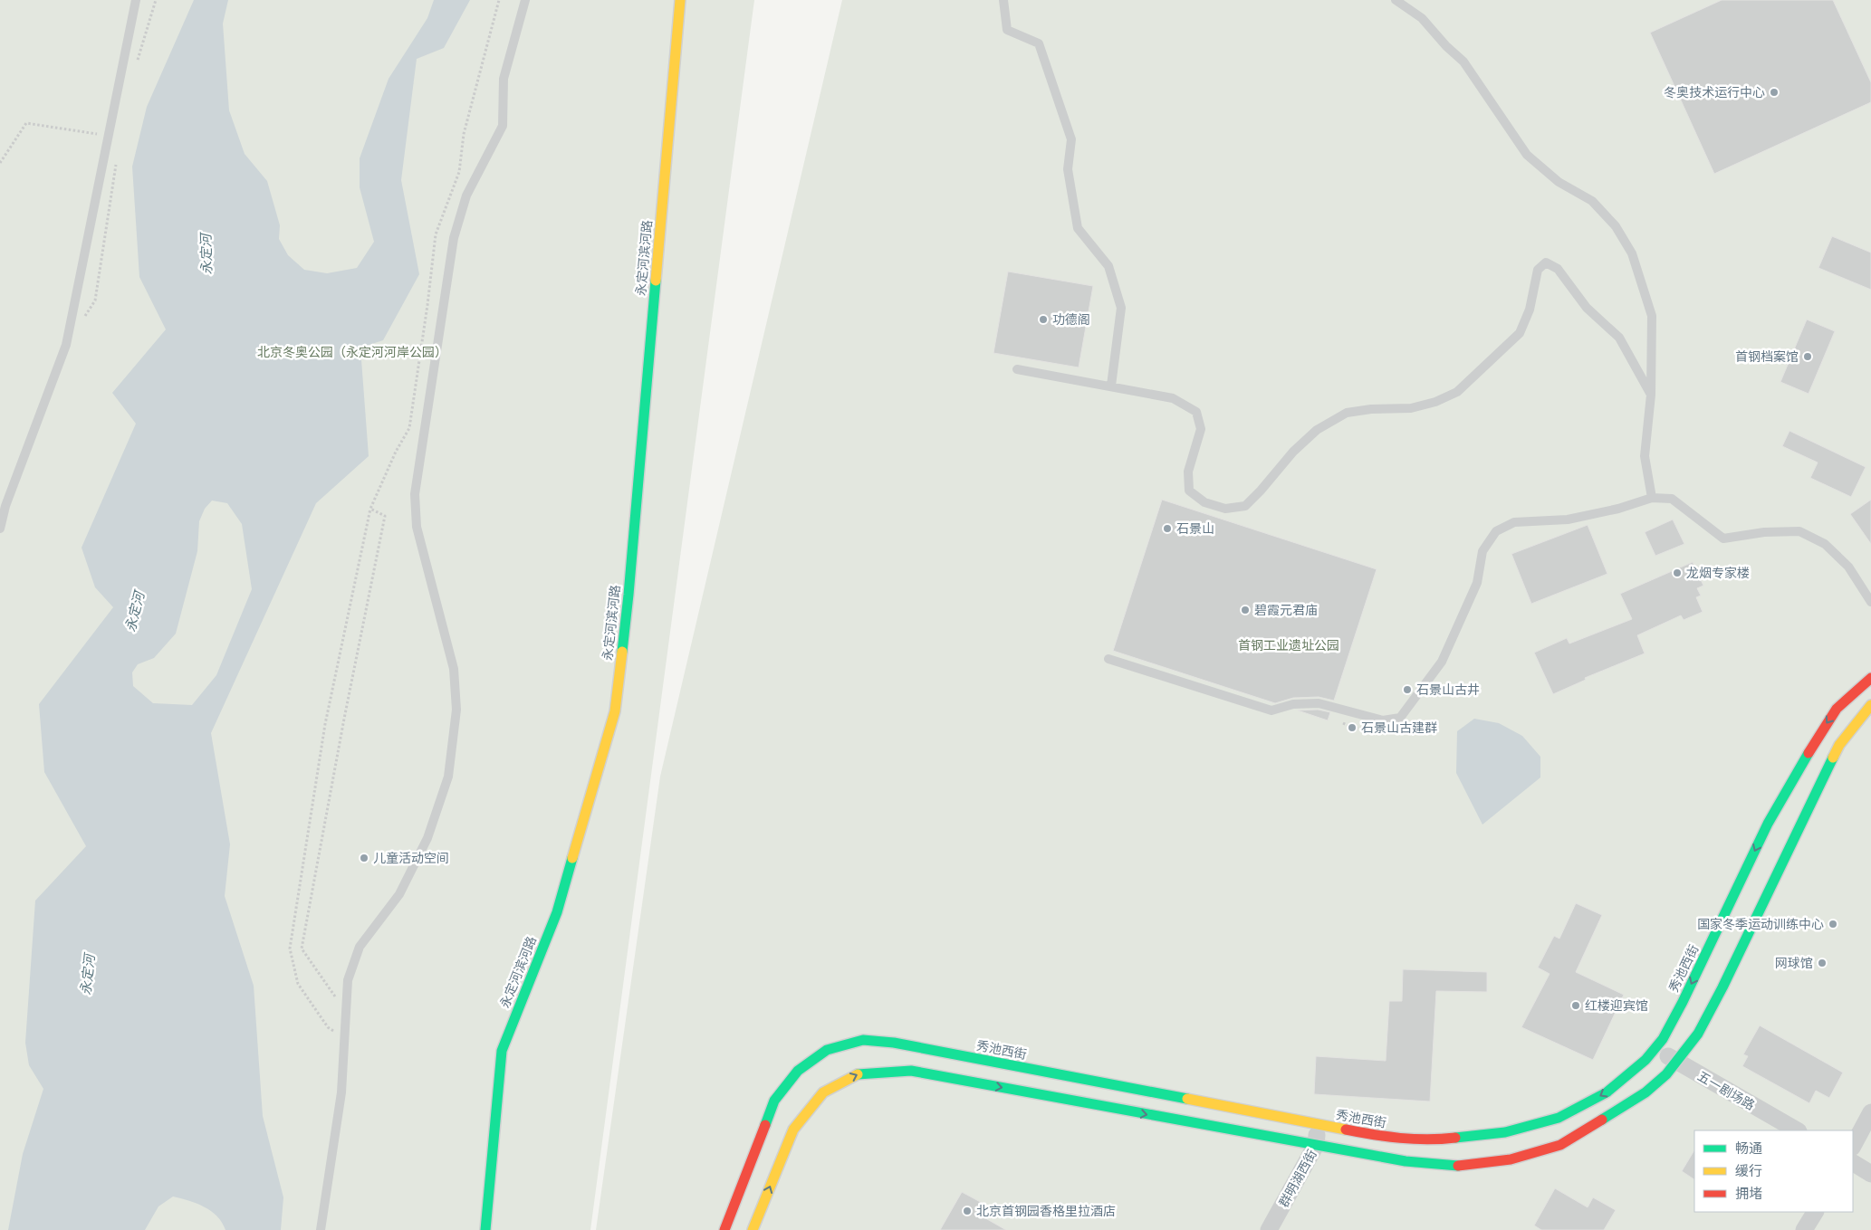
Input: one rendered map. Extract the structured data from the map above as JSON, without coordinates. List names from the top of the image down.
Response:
{
  "streets": {
    "street": [
      "永定河滨河路",
      "秀池西街",
      "五一剧场路",
      "群明湖西街"
    ]
  },
  "crossings": [
    ["秀池西街", "五一剧场路"],
    ["秀池西街", "群明湖西街"]
  ],
  "water": ["永定河"],
  "parks": ["北京冬奥公园（永定河河岸公园）", "首钢工业遗址公园"],
  "places": [
    "冬奥技术运行中心",
    "功德阁",
    "首钢档案馆",
    "石景山",
    "龙烟专家楼",
    "碧霞元君庙",
    "石景山古井",
    "石景山古建群",
    "儿童活动空间",
    "国家冬季运动训练中心",
    "网球馆",
    "红楼迎宾馆",
    "北京首钢园香格里拉酒店"
  ],
  "legend": ["畅通", "缓行", "拥堵"]
}
